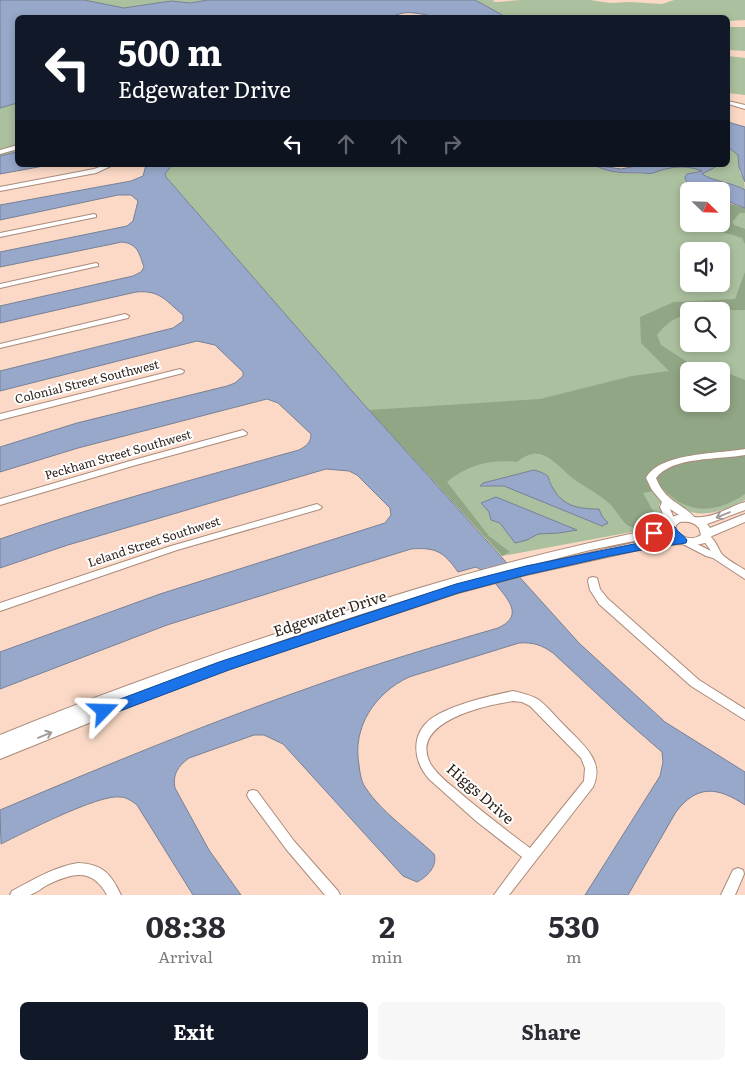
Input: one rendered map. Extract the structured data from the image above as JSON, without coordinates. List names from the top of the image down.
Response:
{
  "streets": {
    "street": [
      "Colonial Street Southwest",
      "Peckham Street Southwest",
      "Leland Street Southwest",
      "Edgewater Drive",
      "Higgs Drive"
    ]
  },
  "north": "bottom right",
  "page": {
    "turn": ["500 m", "Edgewater Drive"],
    "eta": [
      "08:38",
      "Arrival",
      "2",
      "min",
      "530",
      "m"
    ],
    "buttons": ["Exit", "Share"]
  }
}
